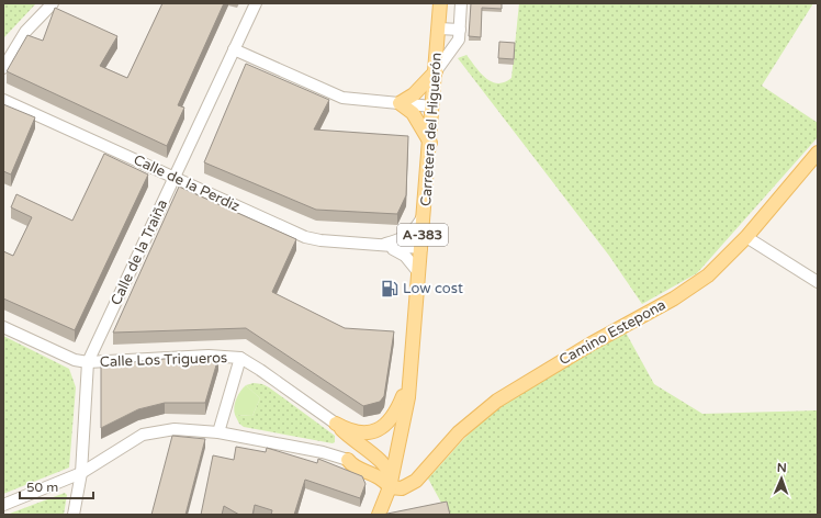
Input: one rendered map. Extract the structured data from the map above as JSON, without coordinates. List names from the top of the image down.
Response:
{
  "streets": {
    "main road": ["Carretera del Higuerón", "A-383", "Camino Estepona"],
    "street": ["Calle de la Perdiz", "Calle de la Traiña", "Calle Los Trigueros"]
  },
  "crossings": [
    ["Carretera del Higuerón", "Calle de la Perdiz"],
    ["Carretera del Higuerón", "Camino Estepona"],
    ["Calle de la Perdiz", "Calle de la Traiña"],
    ["Calle de la Traiña", "Calle Los Trigueros"]
  ],
  "places": {
    "fuel station": ["Low cost"]
  },
  "scale_bar": "50 m",
  "north": "top"
}
